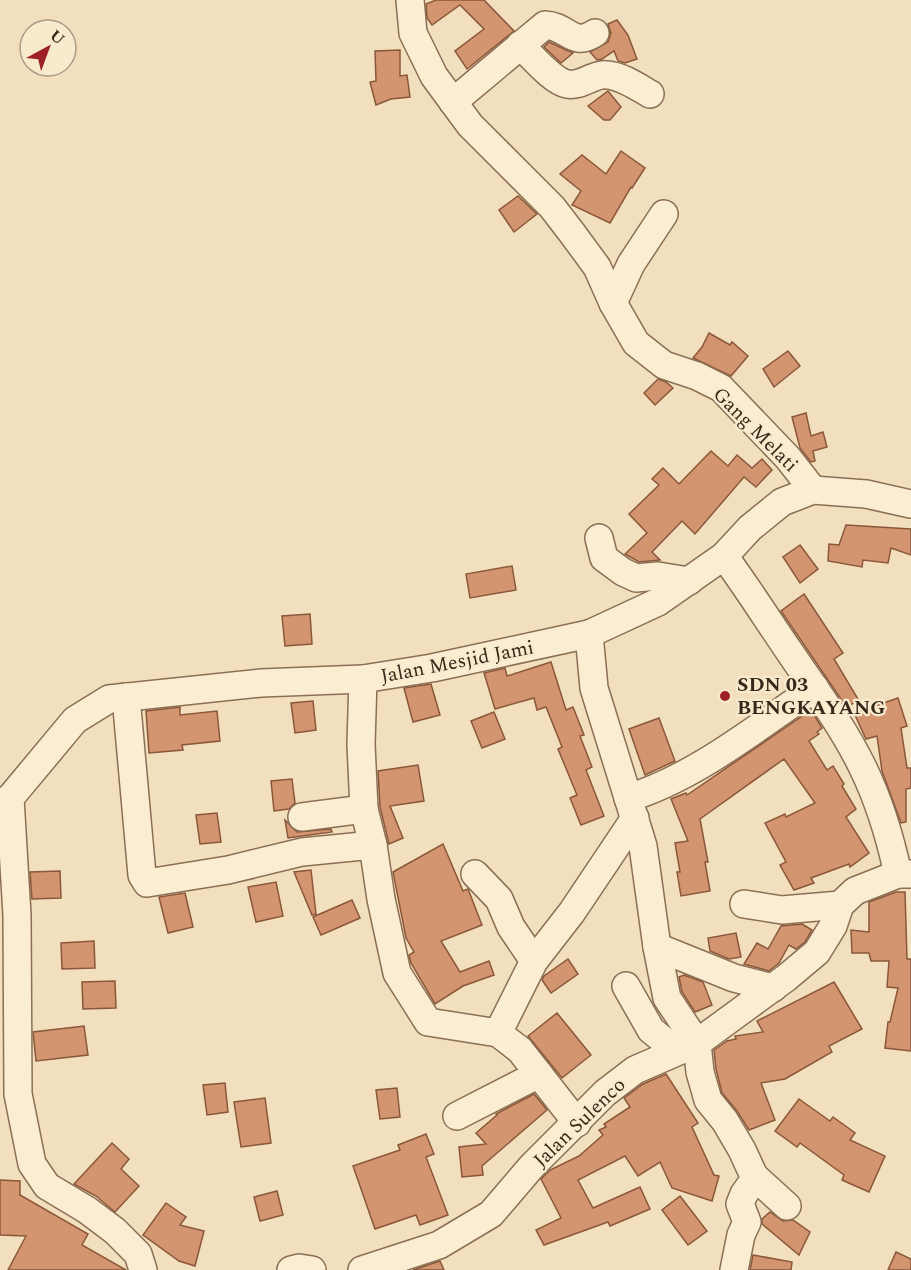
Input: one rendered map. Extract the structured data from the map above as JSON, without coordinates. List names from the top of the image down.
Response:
{
  "streets": {
    "street": ["Gang Melati", "Jalan Mesjid Jami", "Jalan Sulenco"]
  },
  "crossings": [
    ["Gang Melati", "Jalan Mesjid Jami"]
  ],
  "places": ["SDN 03 BENGKAYANG"],
  "north": "top right"
}
